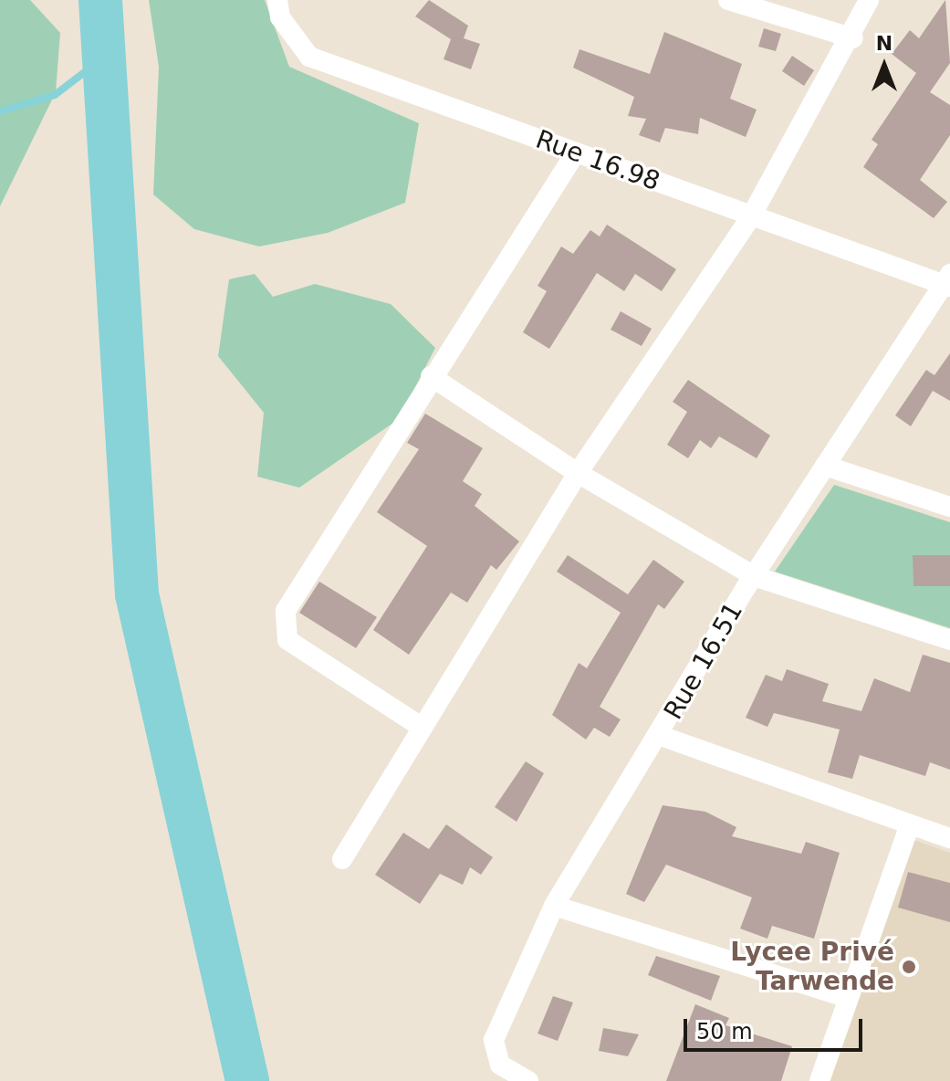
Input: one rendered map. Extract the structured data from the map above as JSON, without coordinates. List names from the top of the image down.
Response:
{
  "streets": {
    "street": ["Rue 16.98", "Rue 16.51"]
  },
  "crossings": [
    ["Rue 16.98", "Rue 16.51"]
  ],
  "places": ["Lycee Privé Tarwende"],
  "scale_bar": "50 m",
  "north": "top"
}
